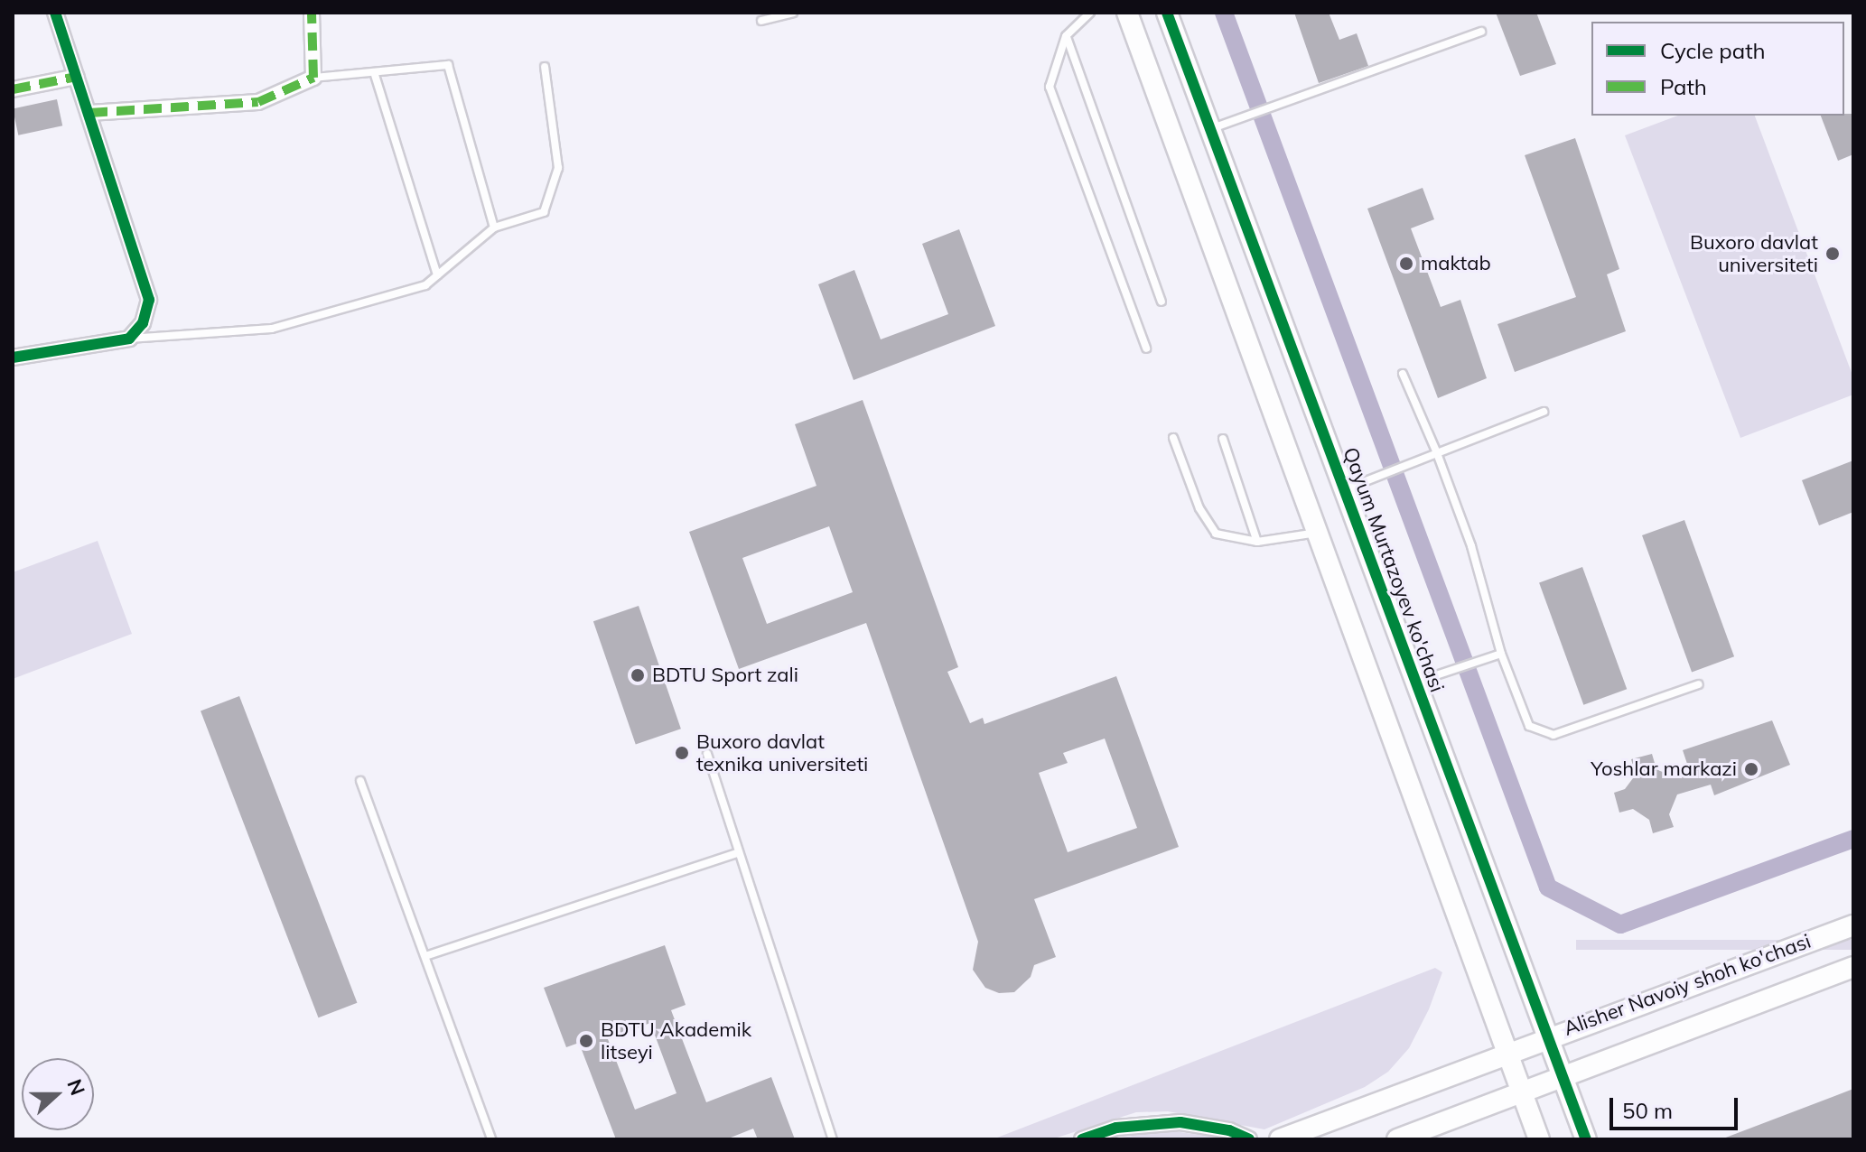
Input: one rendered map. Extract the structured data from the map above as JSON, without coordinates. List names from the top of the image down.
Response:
{
  "streets": {
    "street": ["Qayum Murtazoyev ko'chasi", "Alisher Navoiy shoh ko'chasi"]
  },
  "crossings": [
    ["Qayum Murtazoyev ko'chasi", "Alisher Navoiy shoh ko'chasi"]
  ],
  "places": [
    "Buxoro davlat universiteti",
    "maktab",
    "BDTU Sport zali",
    "Buxoro davlat texnika universiteti",
    "Yoshlar markazi",
    "BDTU Akademik litseyi"
  ],
  "legend": ["Cycle path", "Path"],
  "scale_bar": "50 m",
  "north": "right"
}
